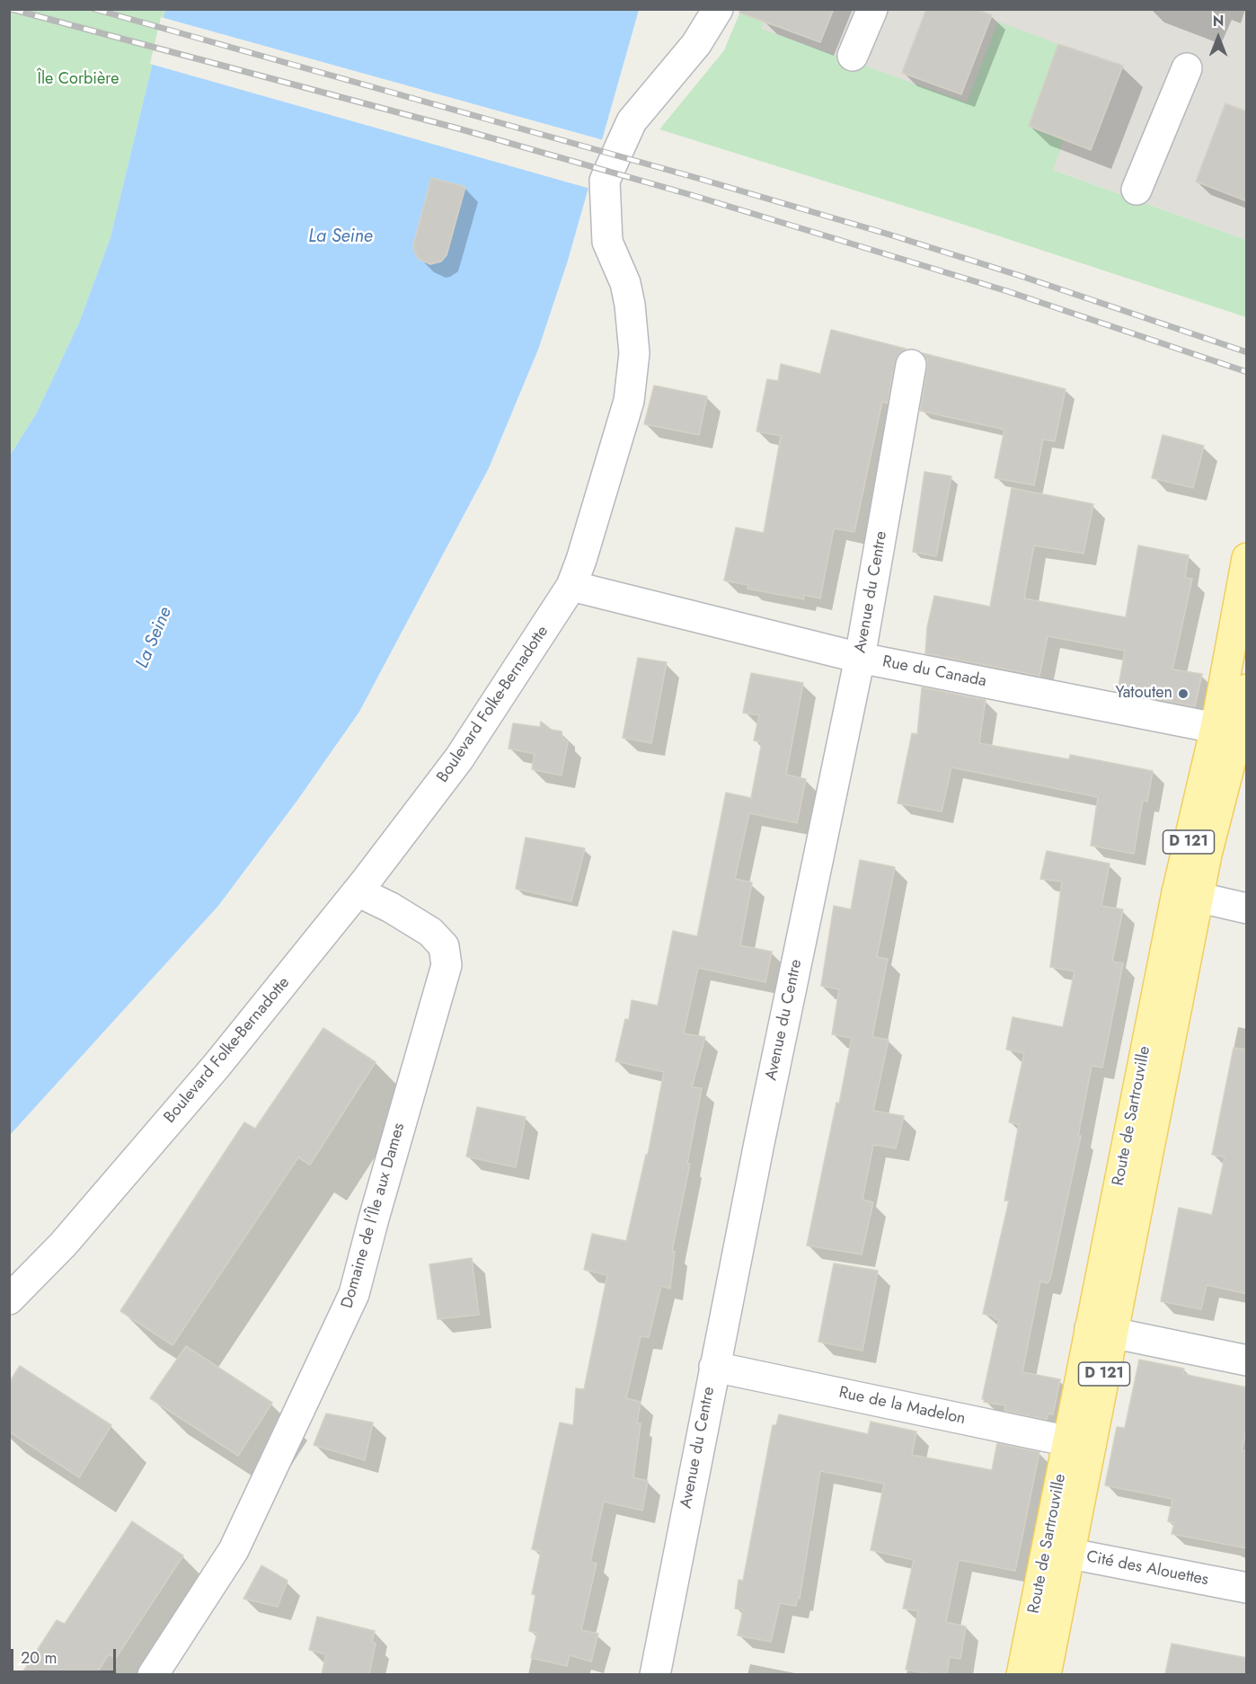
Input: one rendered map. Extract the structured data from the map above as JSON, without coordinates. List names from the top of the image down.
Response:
{
  "streets": {
    "main road": ["D 121", "Route de Sartrouville"],
    "street": [
      "Avenue du Centre",
      "Rue du Canada",
      "Boulevard Folke-Bernadotte",
      "Domaine de l'Île aux Dames",
      "Rue de la Madelon",
      "Cité des Alouettes"
    ]
  },
  "crossings": [
    ["Avenue du Centre", "Rue du Canada"],
    ["Avenue du Centre", "Rue de la Madelon"],
    ["Rue du Canada", "Boulevard Folke-Bernadotte"],
    ["Rue du Canada", "Route de Sartrouville"],
    ["Boulevard Folke-Bernadotte", "Domaine de l'Île aux Dames"],
    ["Route de Sartrouville", "Rue de la Madelon"],
    ["Route de Sartrouville", "Cité des Alouettes"]
  ],
  "water": ["La Seine"],
  "parks": ["Île Corbière"],
  "places": ["Yatouten"],
  "scale_bar": "20 m",
  "north": "top"
}
